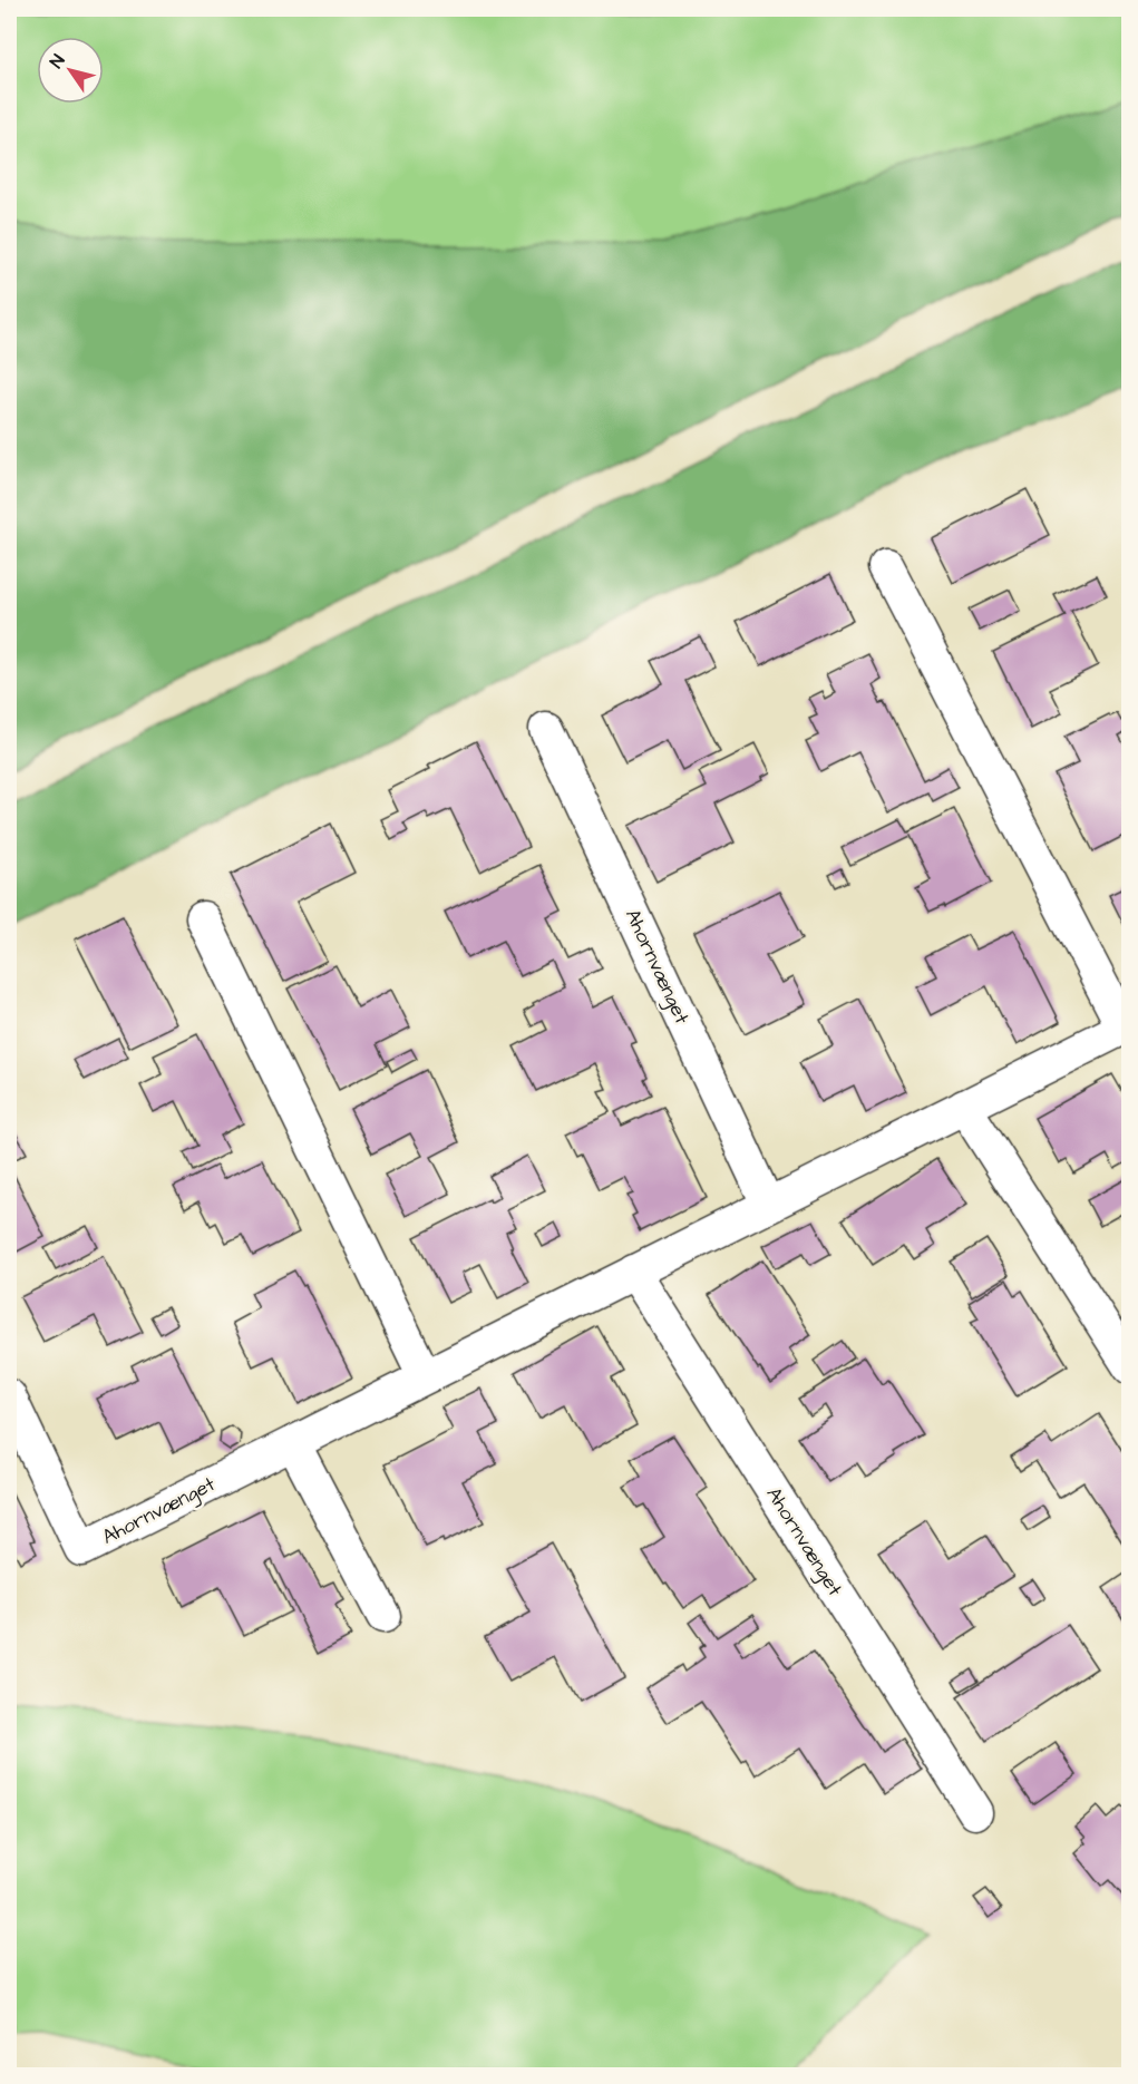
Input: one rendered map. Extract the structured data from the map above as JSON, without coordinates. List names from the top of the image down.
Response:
{
  "streets": {
    "street": ["Ahornvænget"]
  },
  "north": "top left"
}
